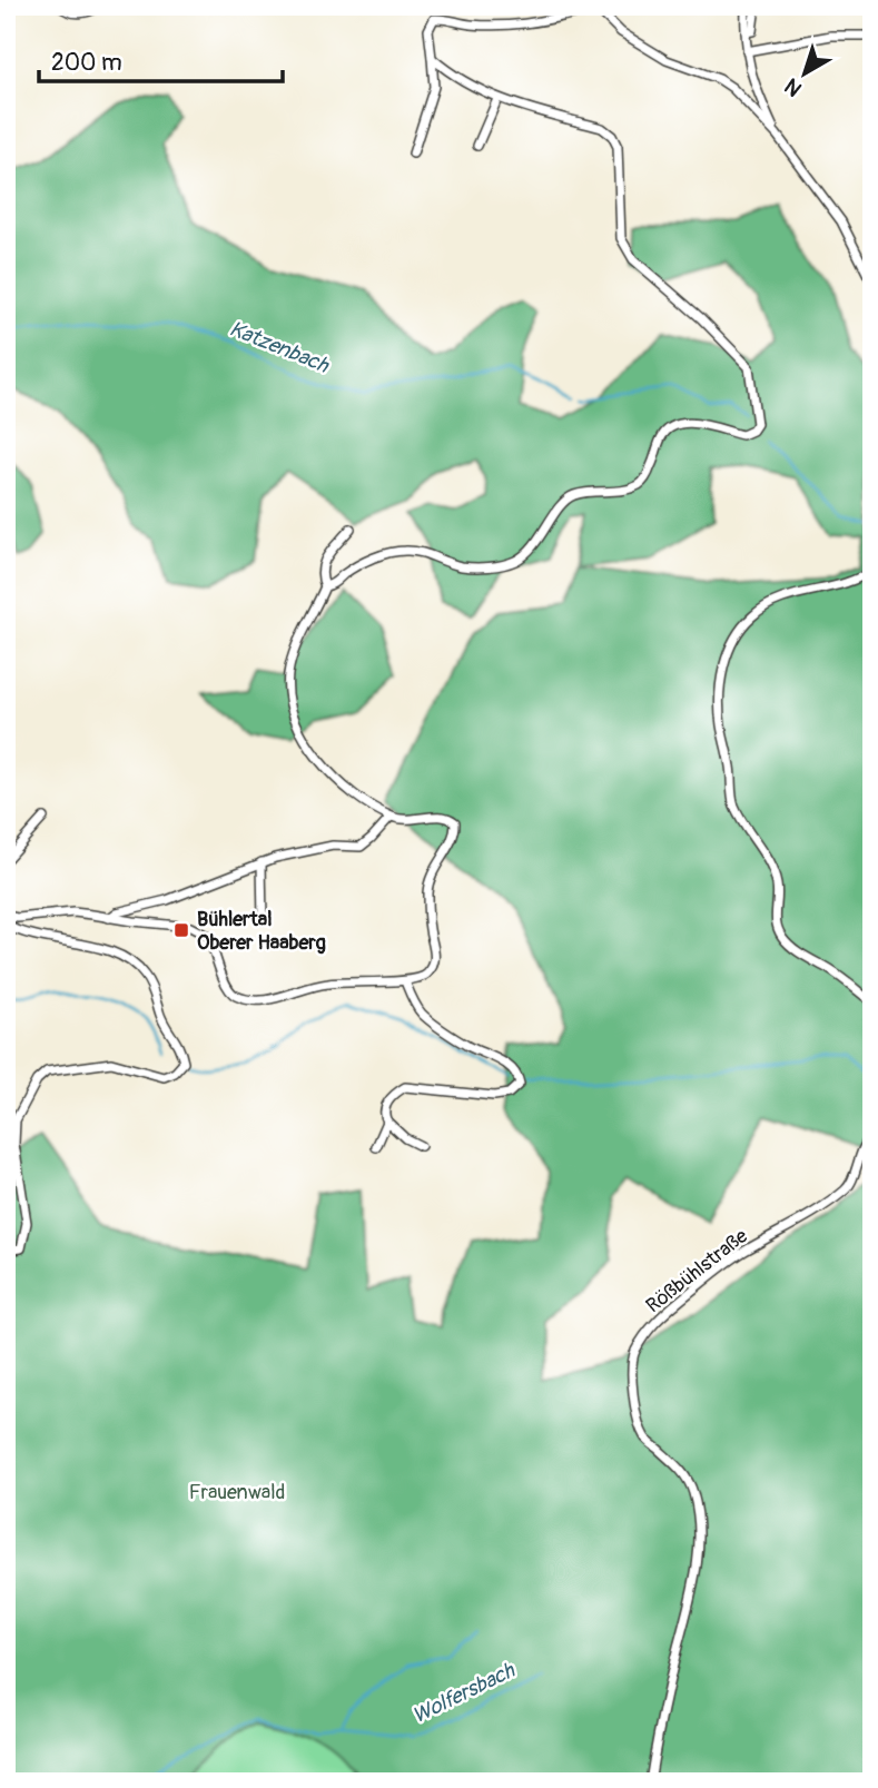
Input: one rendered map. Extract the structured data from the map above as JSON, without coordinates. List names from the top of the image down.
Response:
{
  "streets": {
    "street": ["Rößbühlstraße"]
  },
  "water": ["Katzenbach", "Wolfersbach"],
  "parks": ["Frauenwald"],
  "places": {
    "transit": ["Bühlertal Oberer Haaberg"]
  },
  "scale_bar": "200 m",
  "north": "bottom left"
}
